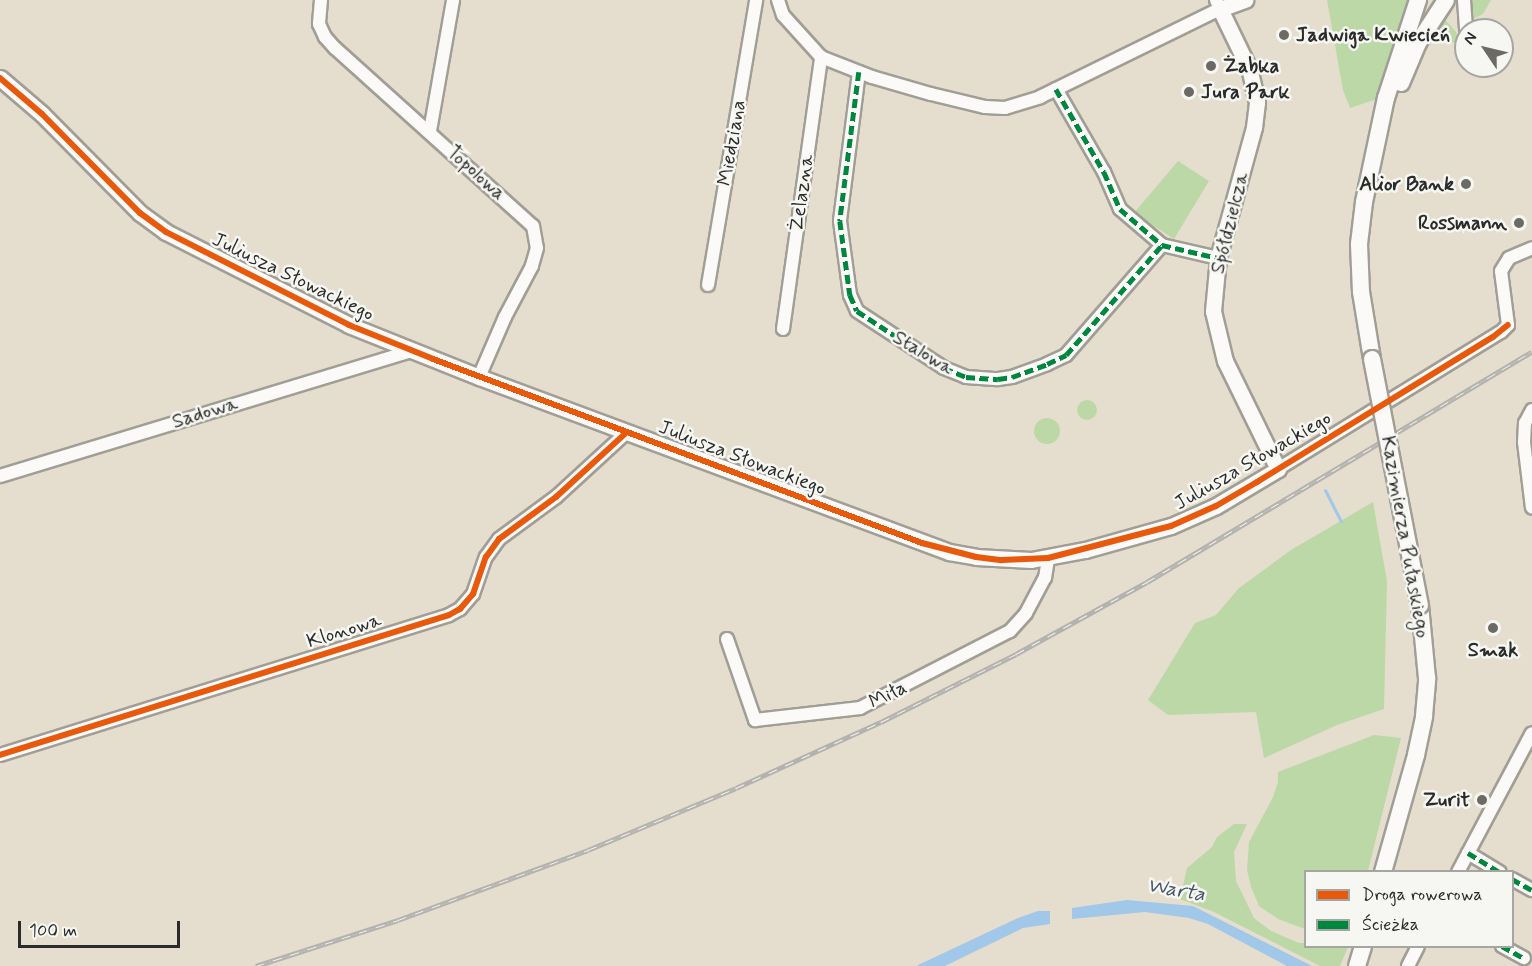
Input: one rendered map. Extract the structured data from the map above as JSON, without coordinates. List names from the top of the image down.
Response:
{
  "streets": {
    "main road": ["Kazimierza Pułaskiego"],
    "street": [
      "Miedziana",
      "Topolowa",
      "Żelazna",
      "Spółdzielcza",
      "Juliusza Słowackiego",
      "Stalowa",
      "Sadowa",
      "Klonowa",
      "Miła"
    ]
  },
  "crossings": [
    ["Topolowa", "Juliusza Słowackiego"],
    ["Spółdzielcza", "Juliusza Słowackiego"],
    ["Juliusza Słowackiego", "Sadowa"],
    ["Juliusza Słowackiego", "Klonowa"],
    ["Juliusza Słowackiego", "Miła"]
  ],
  "water": ["Warta"],
  "places": [
    "Jadwiga Kwiecień",
    "Żabka",
    "Jura Park",
    "Alior Bank",
    "Rossmann",
    "Smak",
    "Zurit"
  ],
  "legend": ["Droga rowerowa", "Ścieżka"],
  "scale_bar": "100 m",
  "north": "top left"
}
